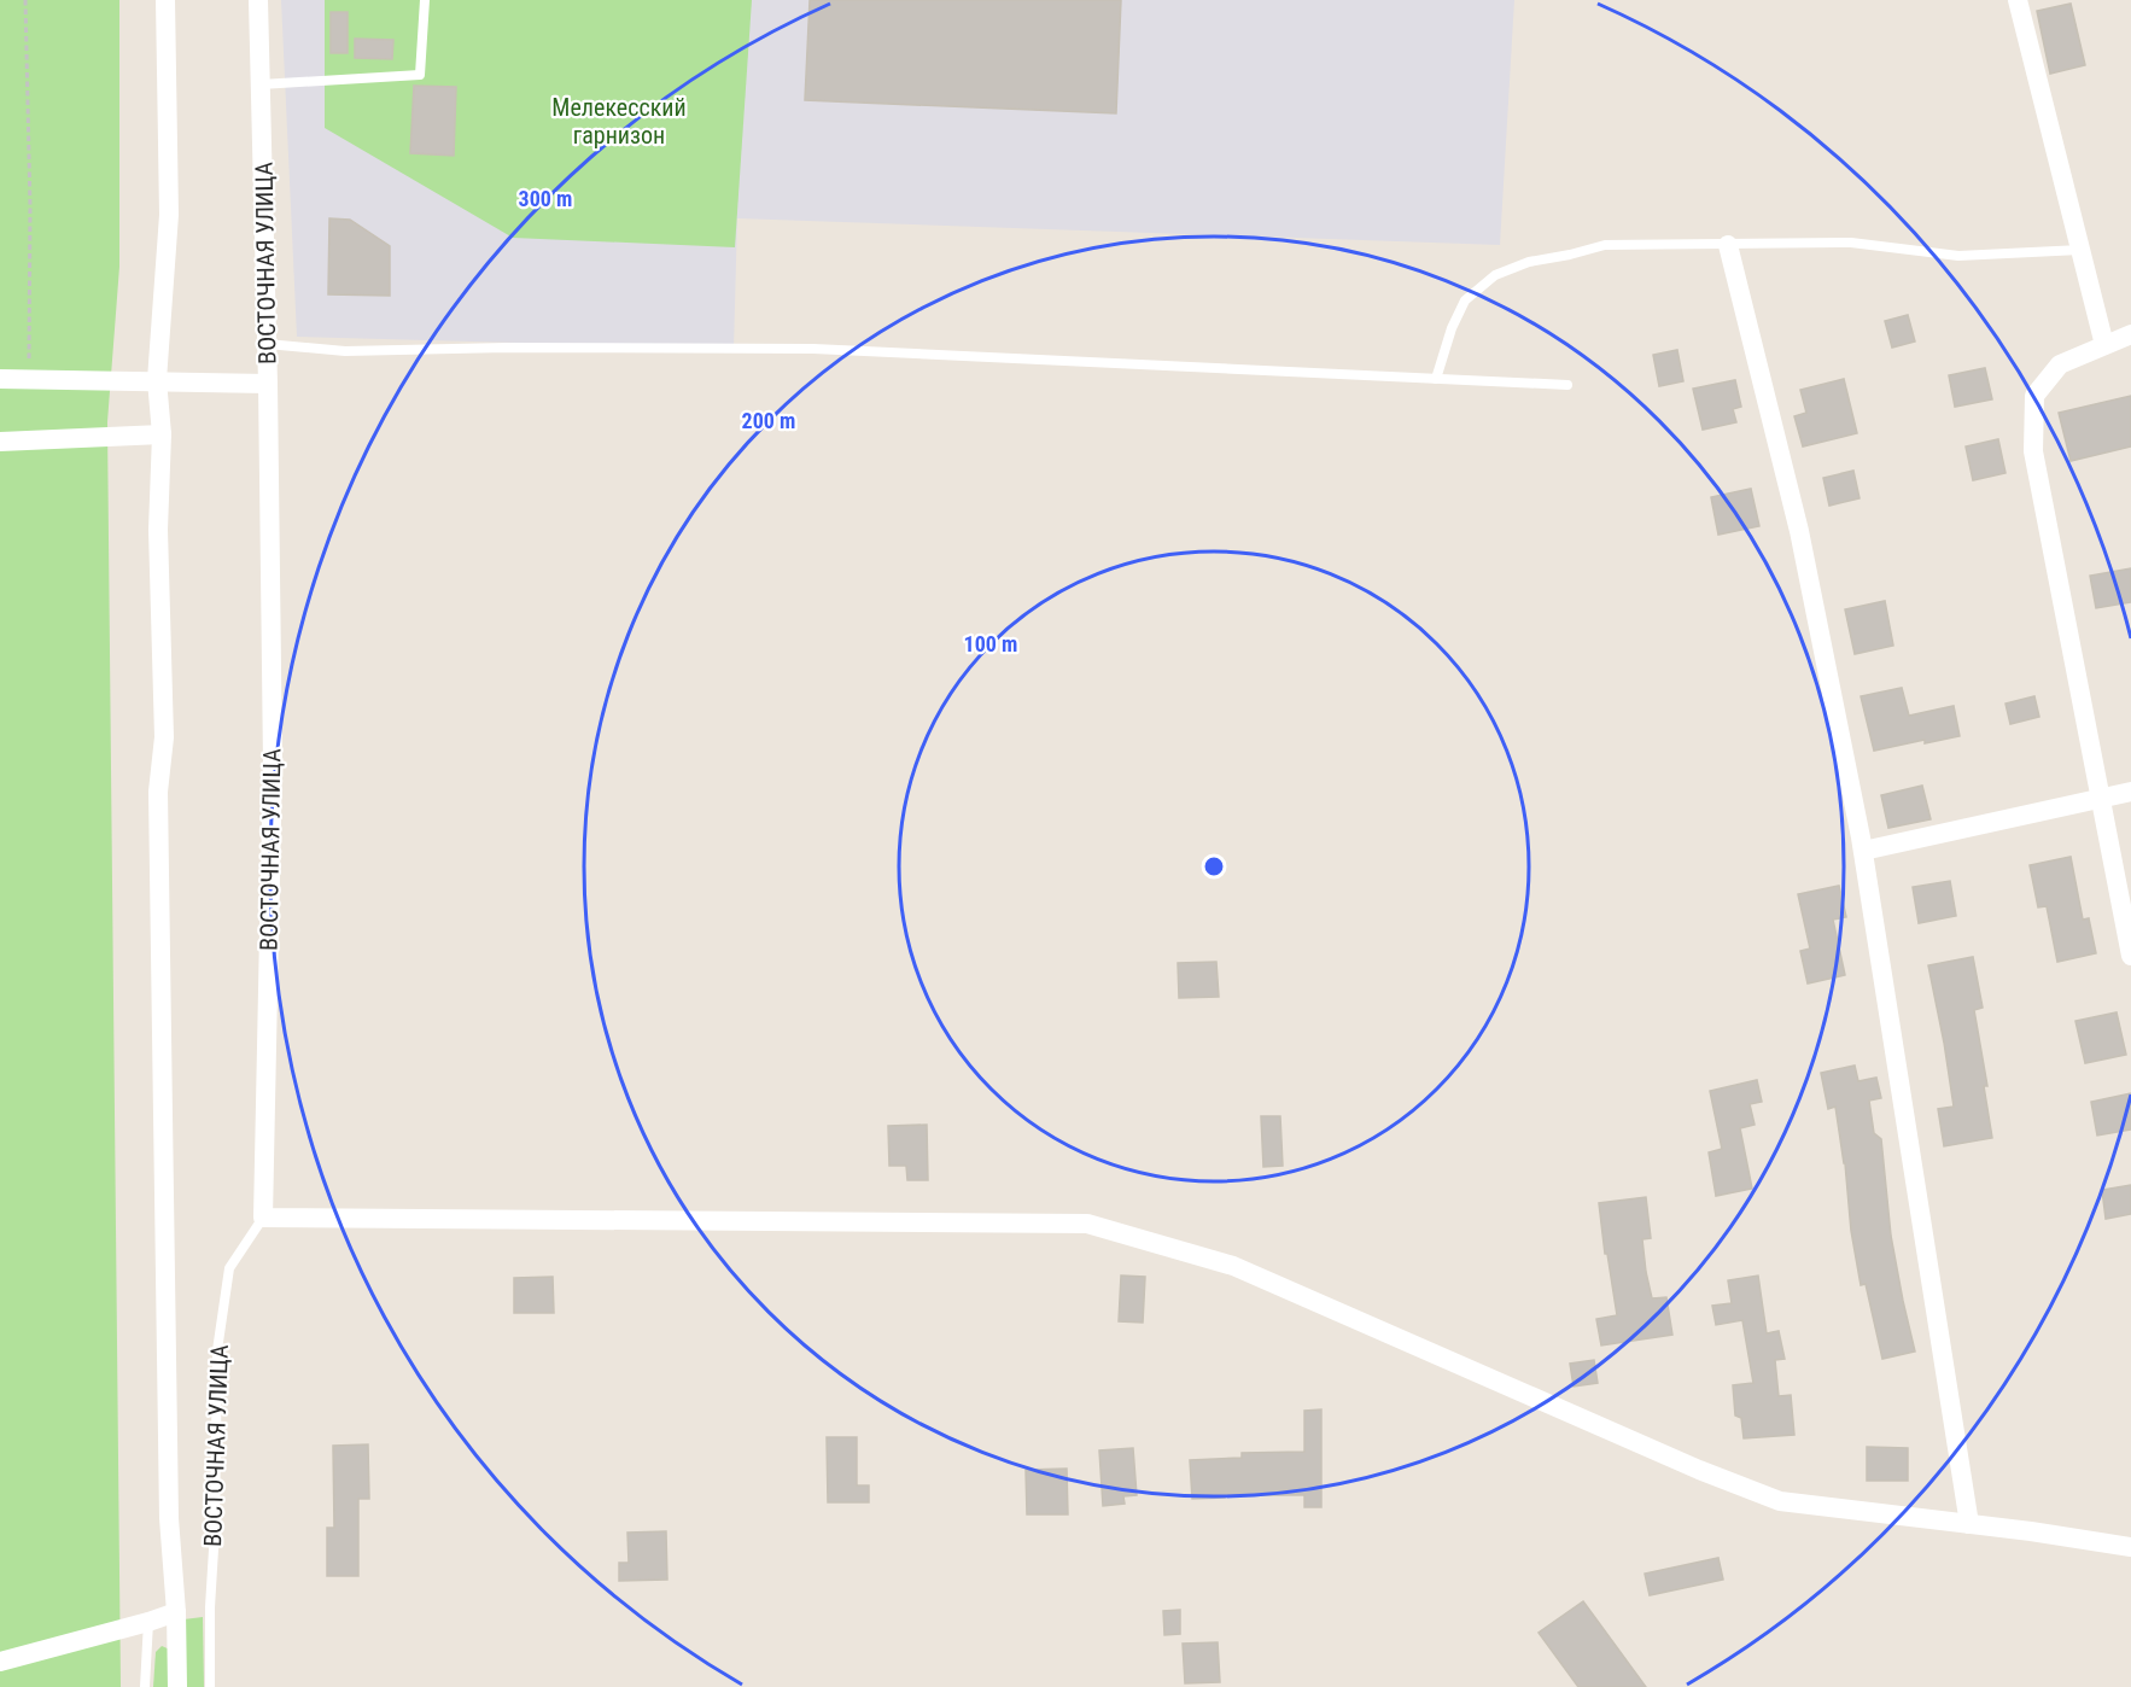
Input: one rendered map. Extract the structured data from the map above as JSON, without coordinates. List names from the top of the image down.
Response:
{
  "streets": {
    "street": ["ВОСТОЧНАЯ УЛИЦА"]
  },
  "parks": ["Мелекесский гарнизон"],
  "rings": ["300 m", "200 m", "100 m"]
}
